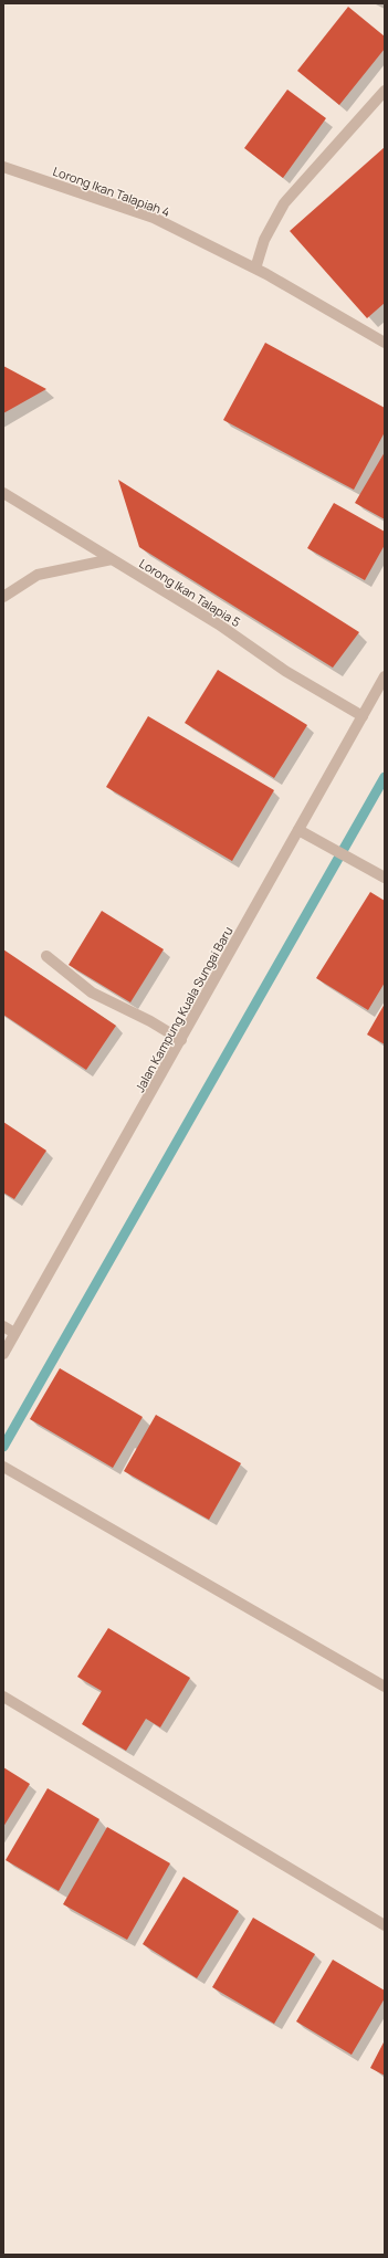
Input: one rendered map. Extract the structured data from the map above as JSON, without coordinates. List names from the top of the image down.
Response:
{
  "streets": {
    "street": ["Lorong Ikan Talapiah 4", "Lorong Ikan Talapia 5", "Jalan Kampung Kuala Sungai Baru"]
  },
  "crossings": [
    ["Lorong Ikan Talapia 5", "Jalan Kampung Kuala Sungai Baru"]
  ]
}
